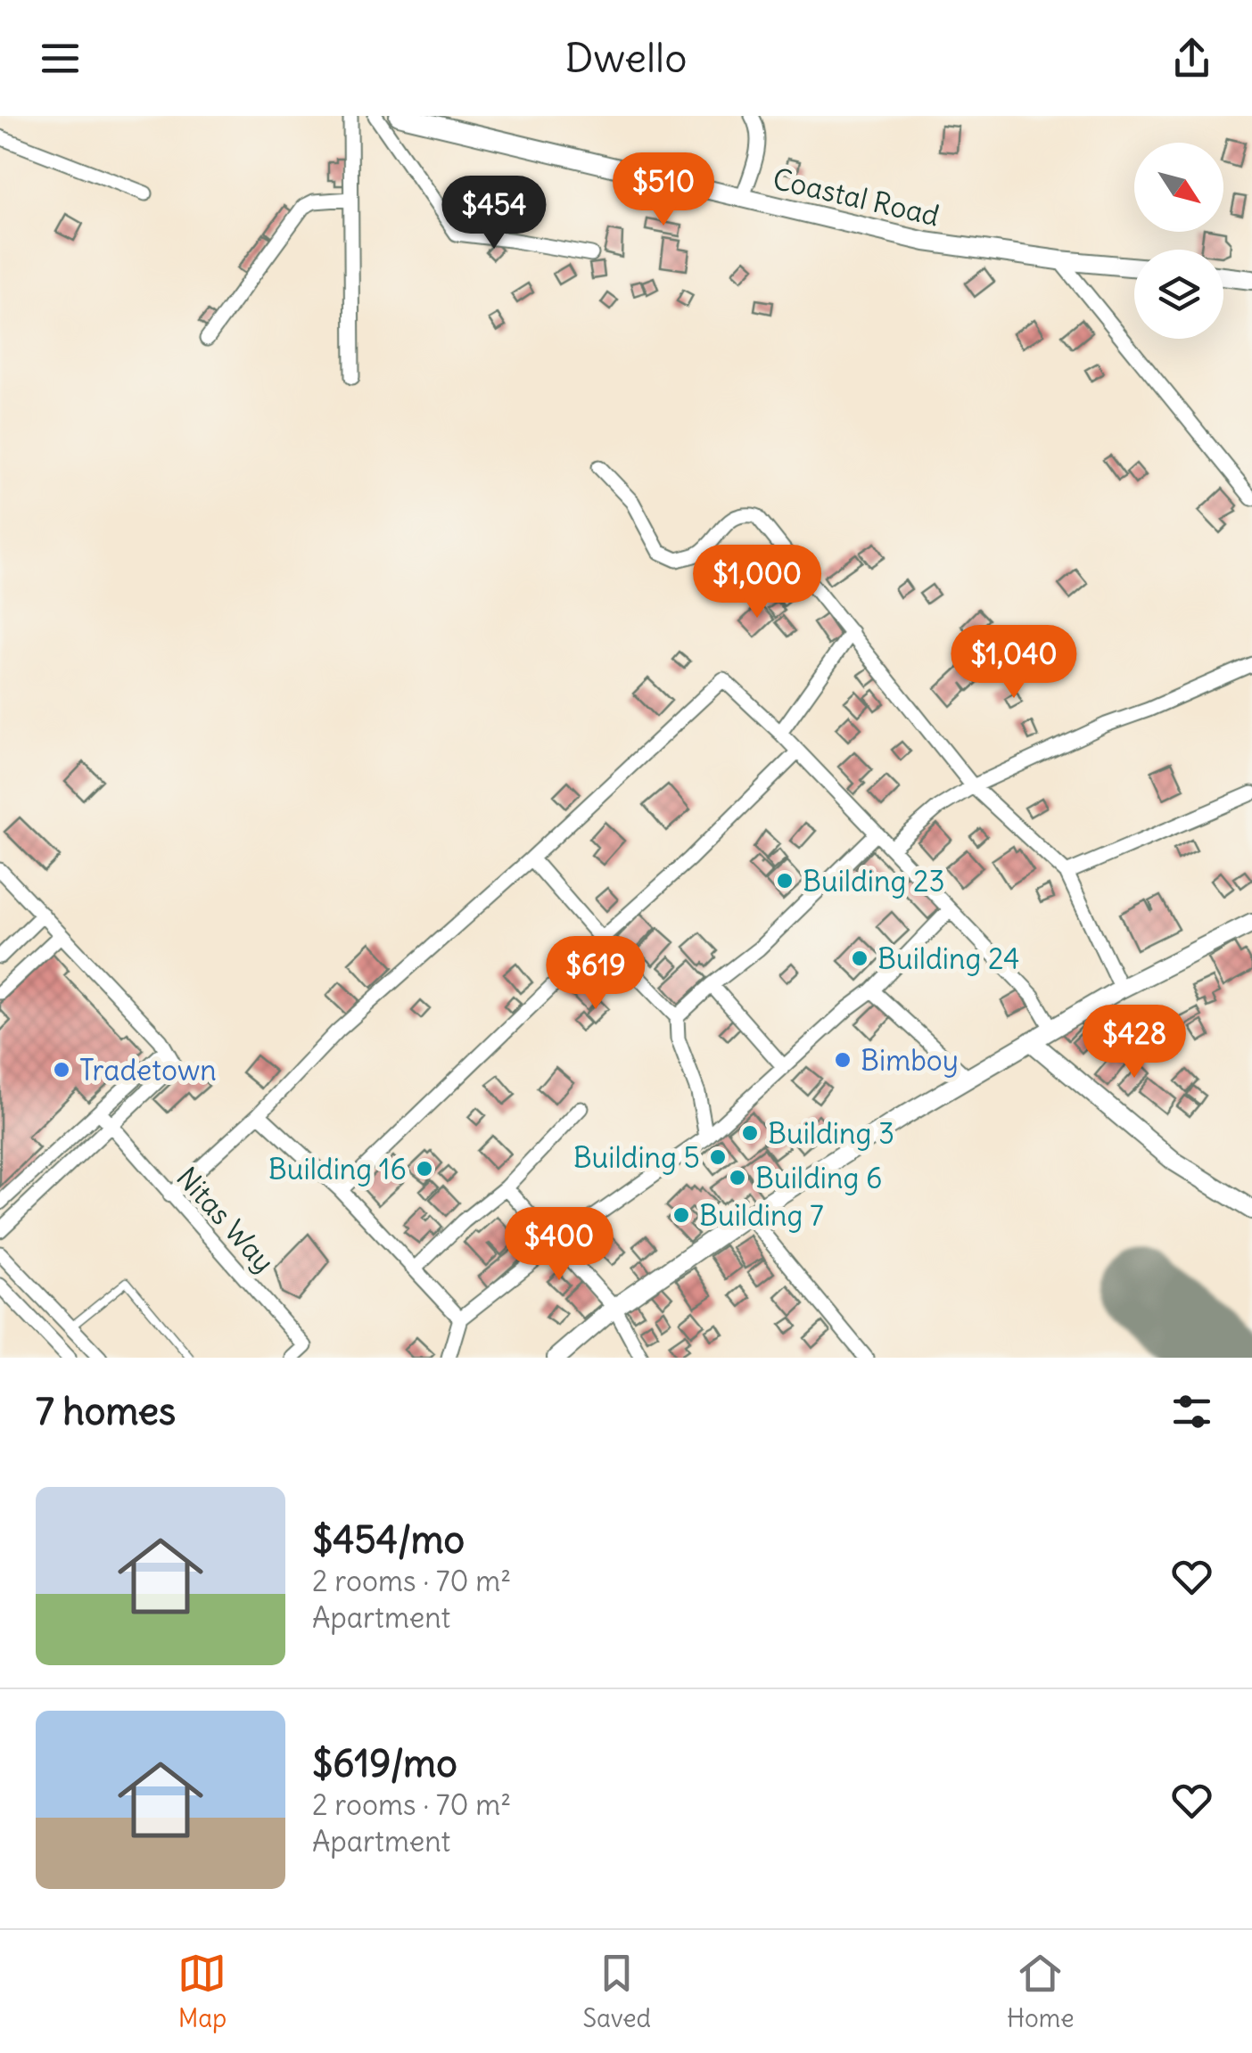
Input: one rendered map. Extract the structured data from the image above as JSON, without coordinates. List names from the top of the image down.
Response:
{
  "streets": {
    "street": ["Coastal Road", "Nitas Way"]
  },
  "places": [
    "Building 23",
    "Building 24",
    "Bimboy",
    "Tradetown",
    "Building 3",
    "Building 5",
    "Building 16",
    "Building 6",
    "Building 7"
  ],
  "north": "bottom right",
  "page": {
    "header": "Dwello",
    "price": [
      "$510",
      "$454",
      "$1,000",
      "$1,040",
      "$619",
      "$428",
      "$400"
    ],
    "heading": "7 homes",
    "list": [
      {
        "name": "$454/mo",
        "note": "2 rooms · 70 m² · Apartment"
      },
      {
        "name": "$619/mo",
        "note": "2 rooms · 70 m² · Apartment"
      }
    ],
    "tabs": ["Map", "Saved", "Home"]
  }
}
